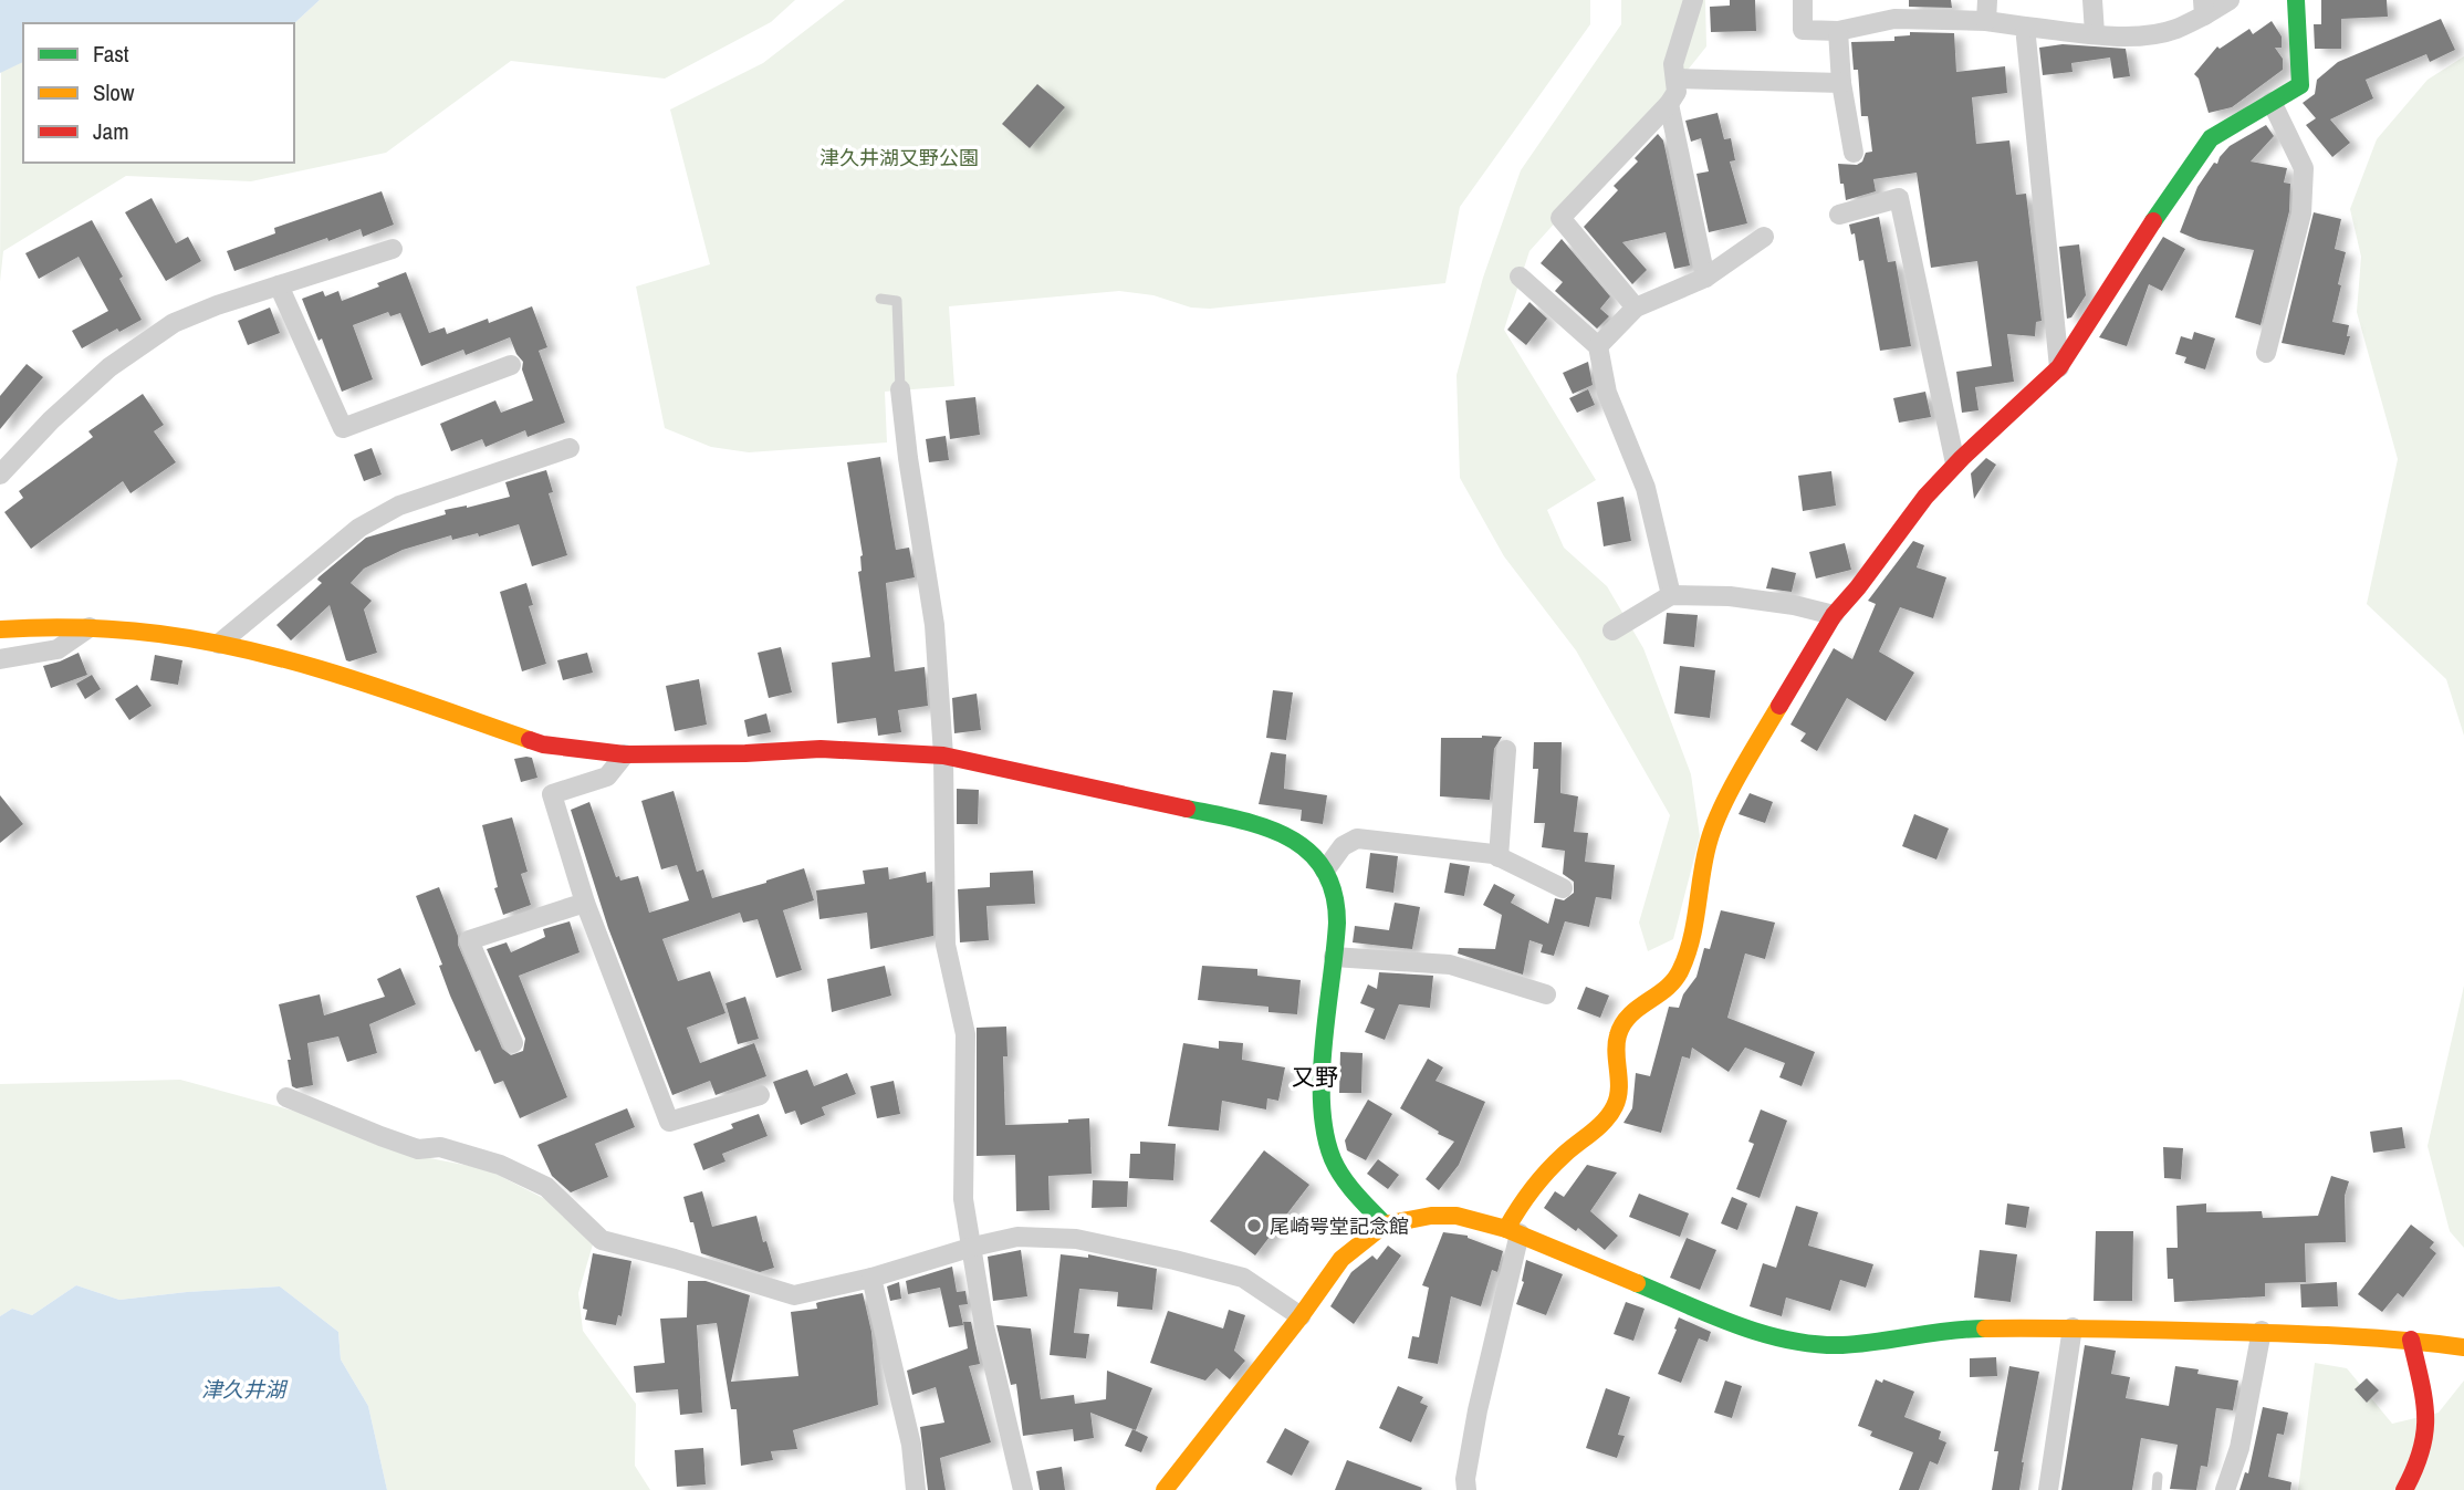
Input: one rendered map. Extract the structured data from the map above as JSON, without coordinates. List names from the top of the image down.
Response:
{
  "districts": ["又野"],
  "water": ["津久井湖"],
  "parks": ["津久井湖又野公園"],
  "places": ["尾崎咢堂記念館"],
  "legend": ["Fast", "Slow", "Jam"]
}
